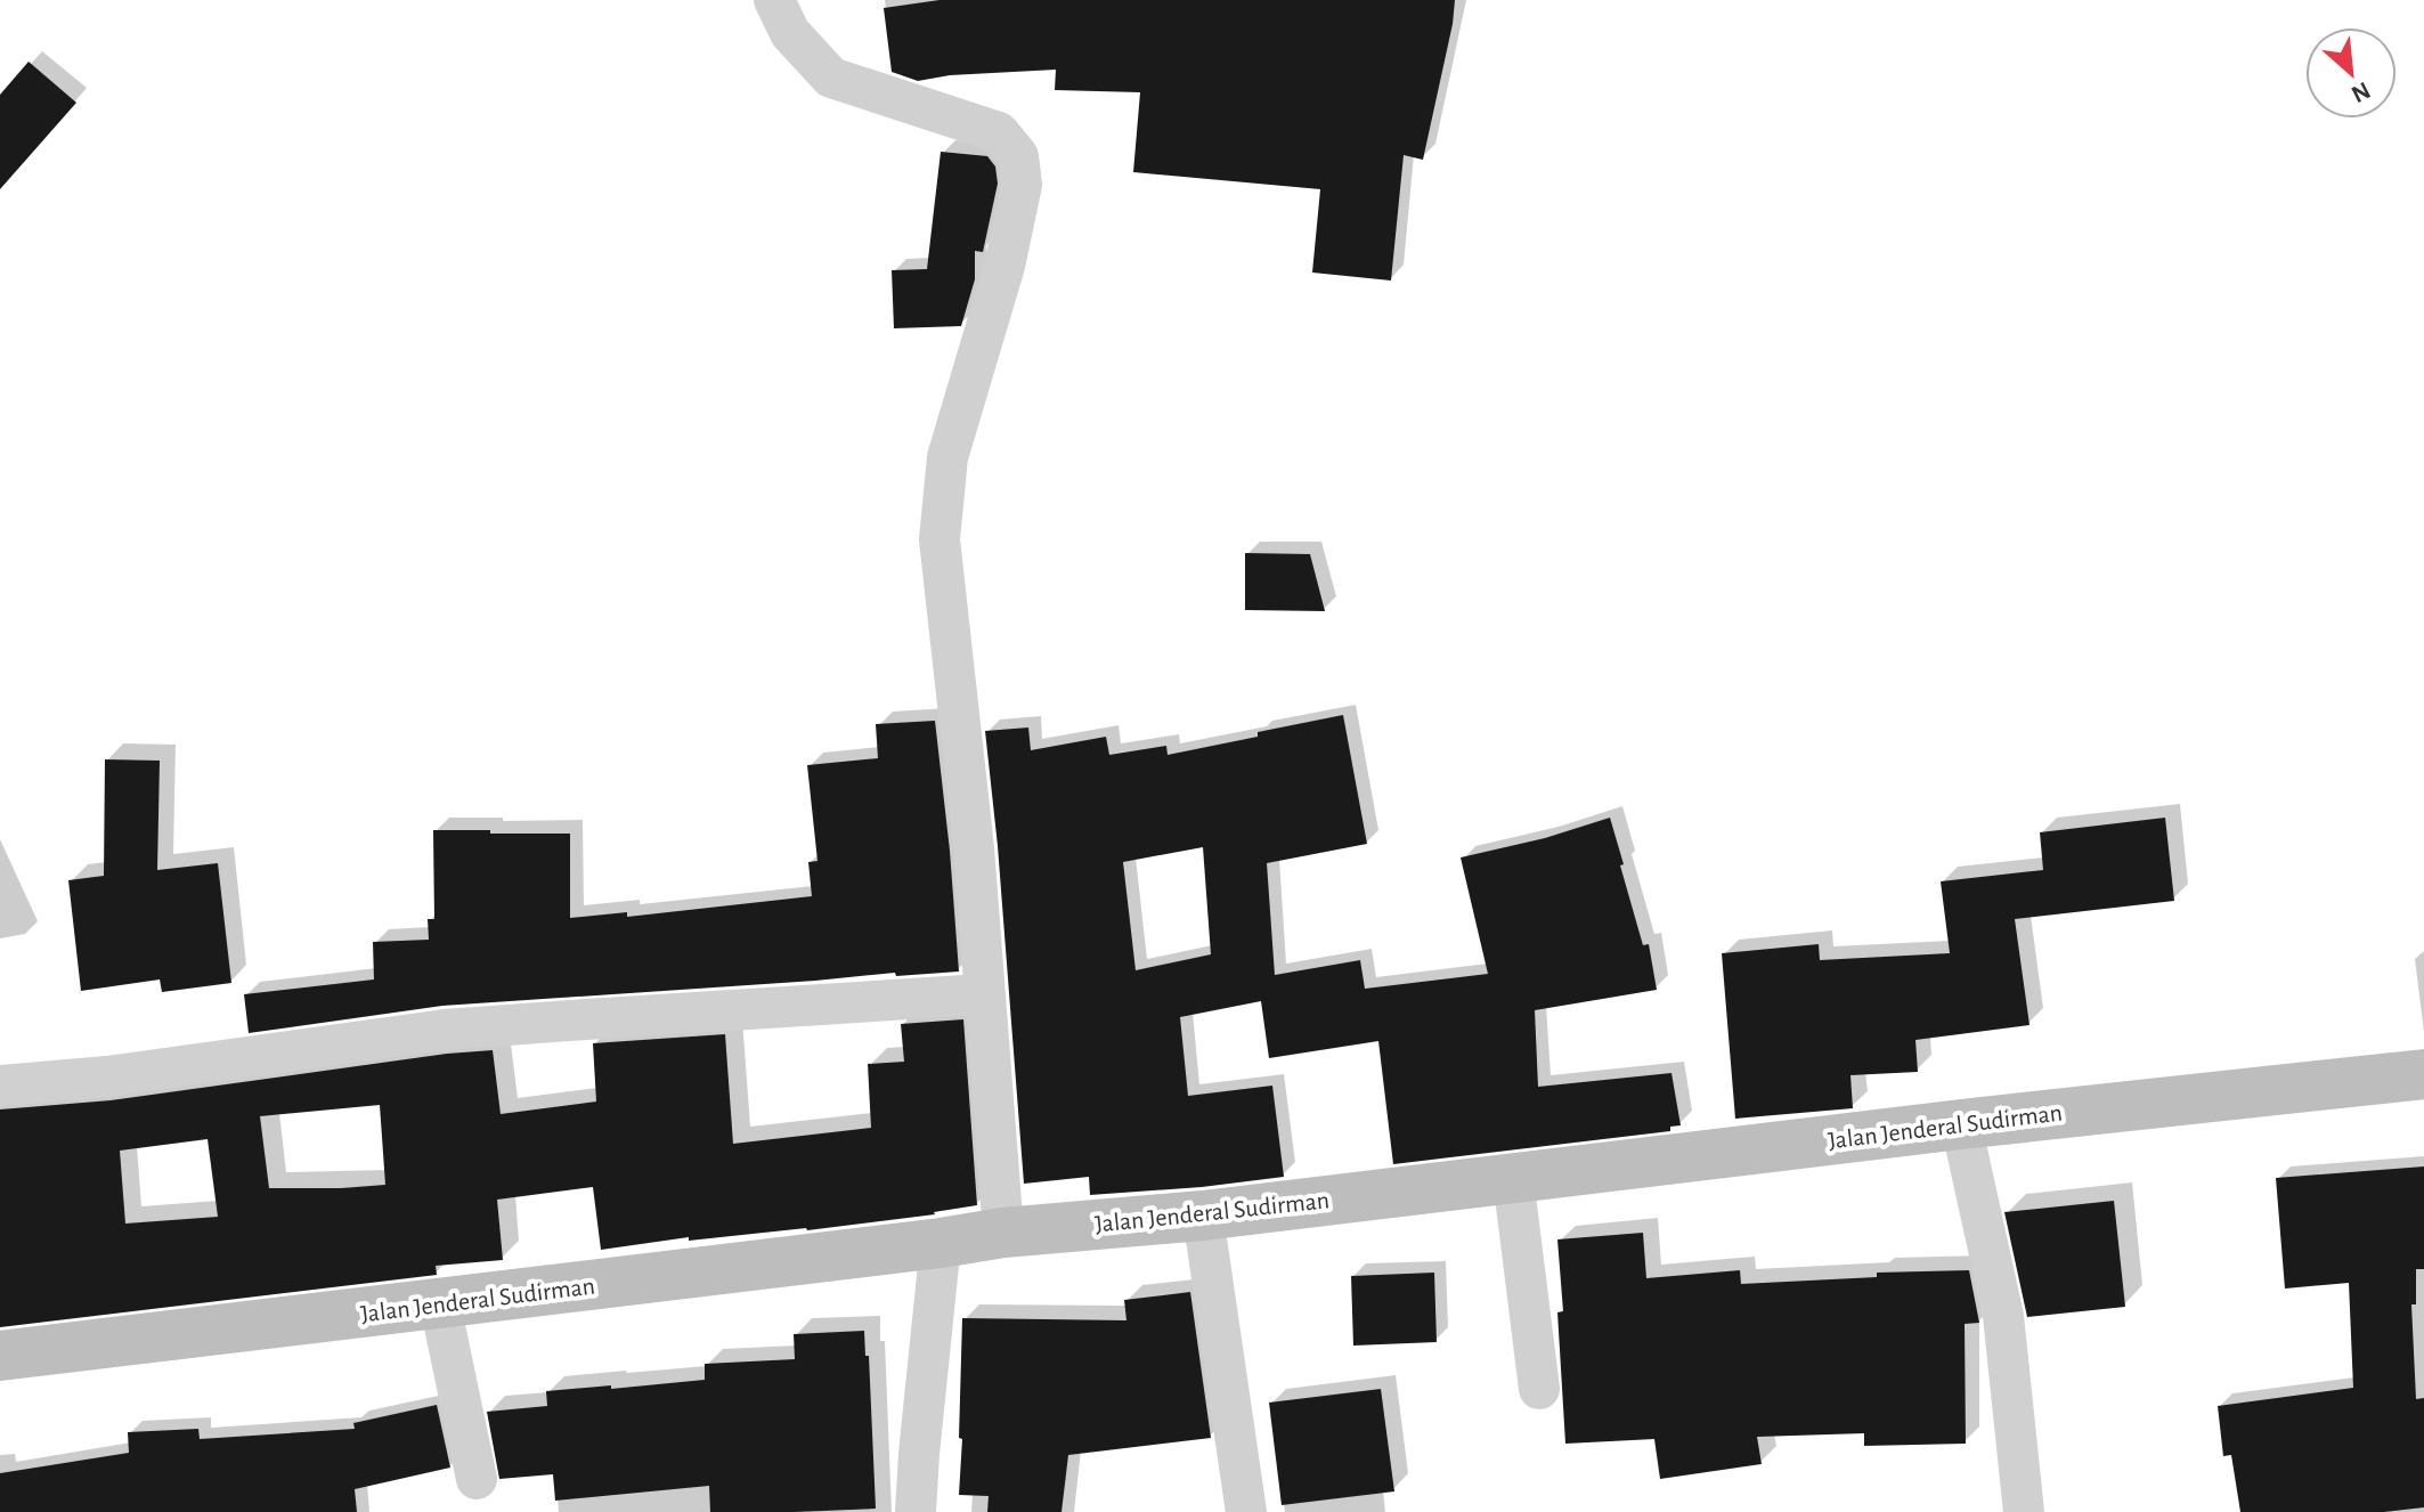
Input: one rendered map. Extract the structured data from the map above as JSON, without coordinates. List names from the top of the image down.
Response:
{
  "streets": {
    "main road": ["Jalan Jenderal Sudirman"]
  },
  "north": "bottom right"
}
